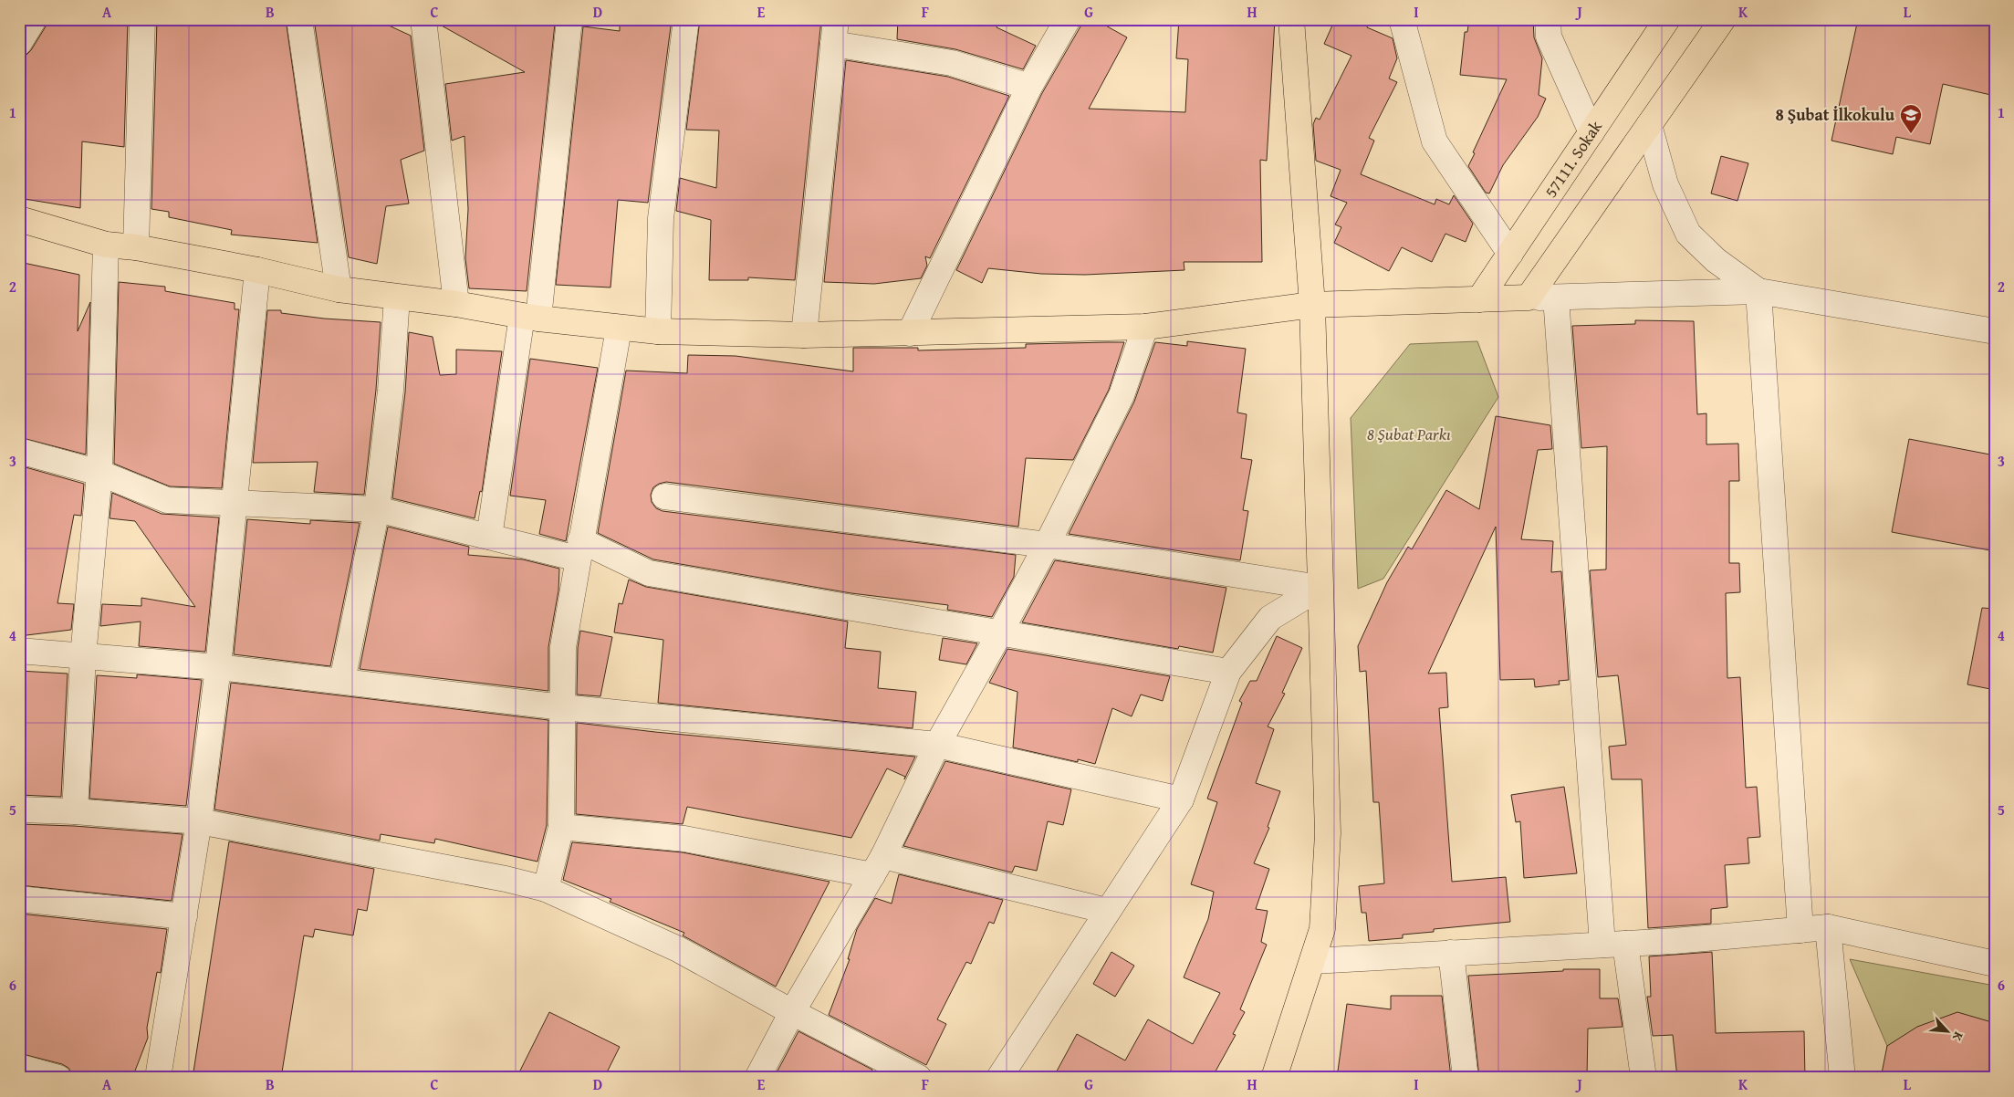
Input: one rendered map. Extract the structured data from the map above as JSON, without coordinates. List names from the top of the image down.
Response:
{
  "streets": {
    "main road": ["57111. Sokak"]
  },
  "parks": ["8 Şubat Parkı"],
  "places": {
    "school or university": ["8 Şubat İlkokulu"]
  },
  "north": "bottom right",
  "grid": {
    "columns": [
      "A",
      "B",
      "C",
      "D",
      "E",
      "F",
      "G",
      "H",
      "I",
      "J",
      "K",
      "L"
    ],
    "rows": [
      "1",
      "2",
      "3",
      "4",
      "5",
      "6"
    ]
  }
}
